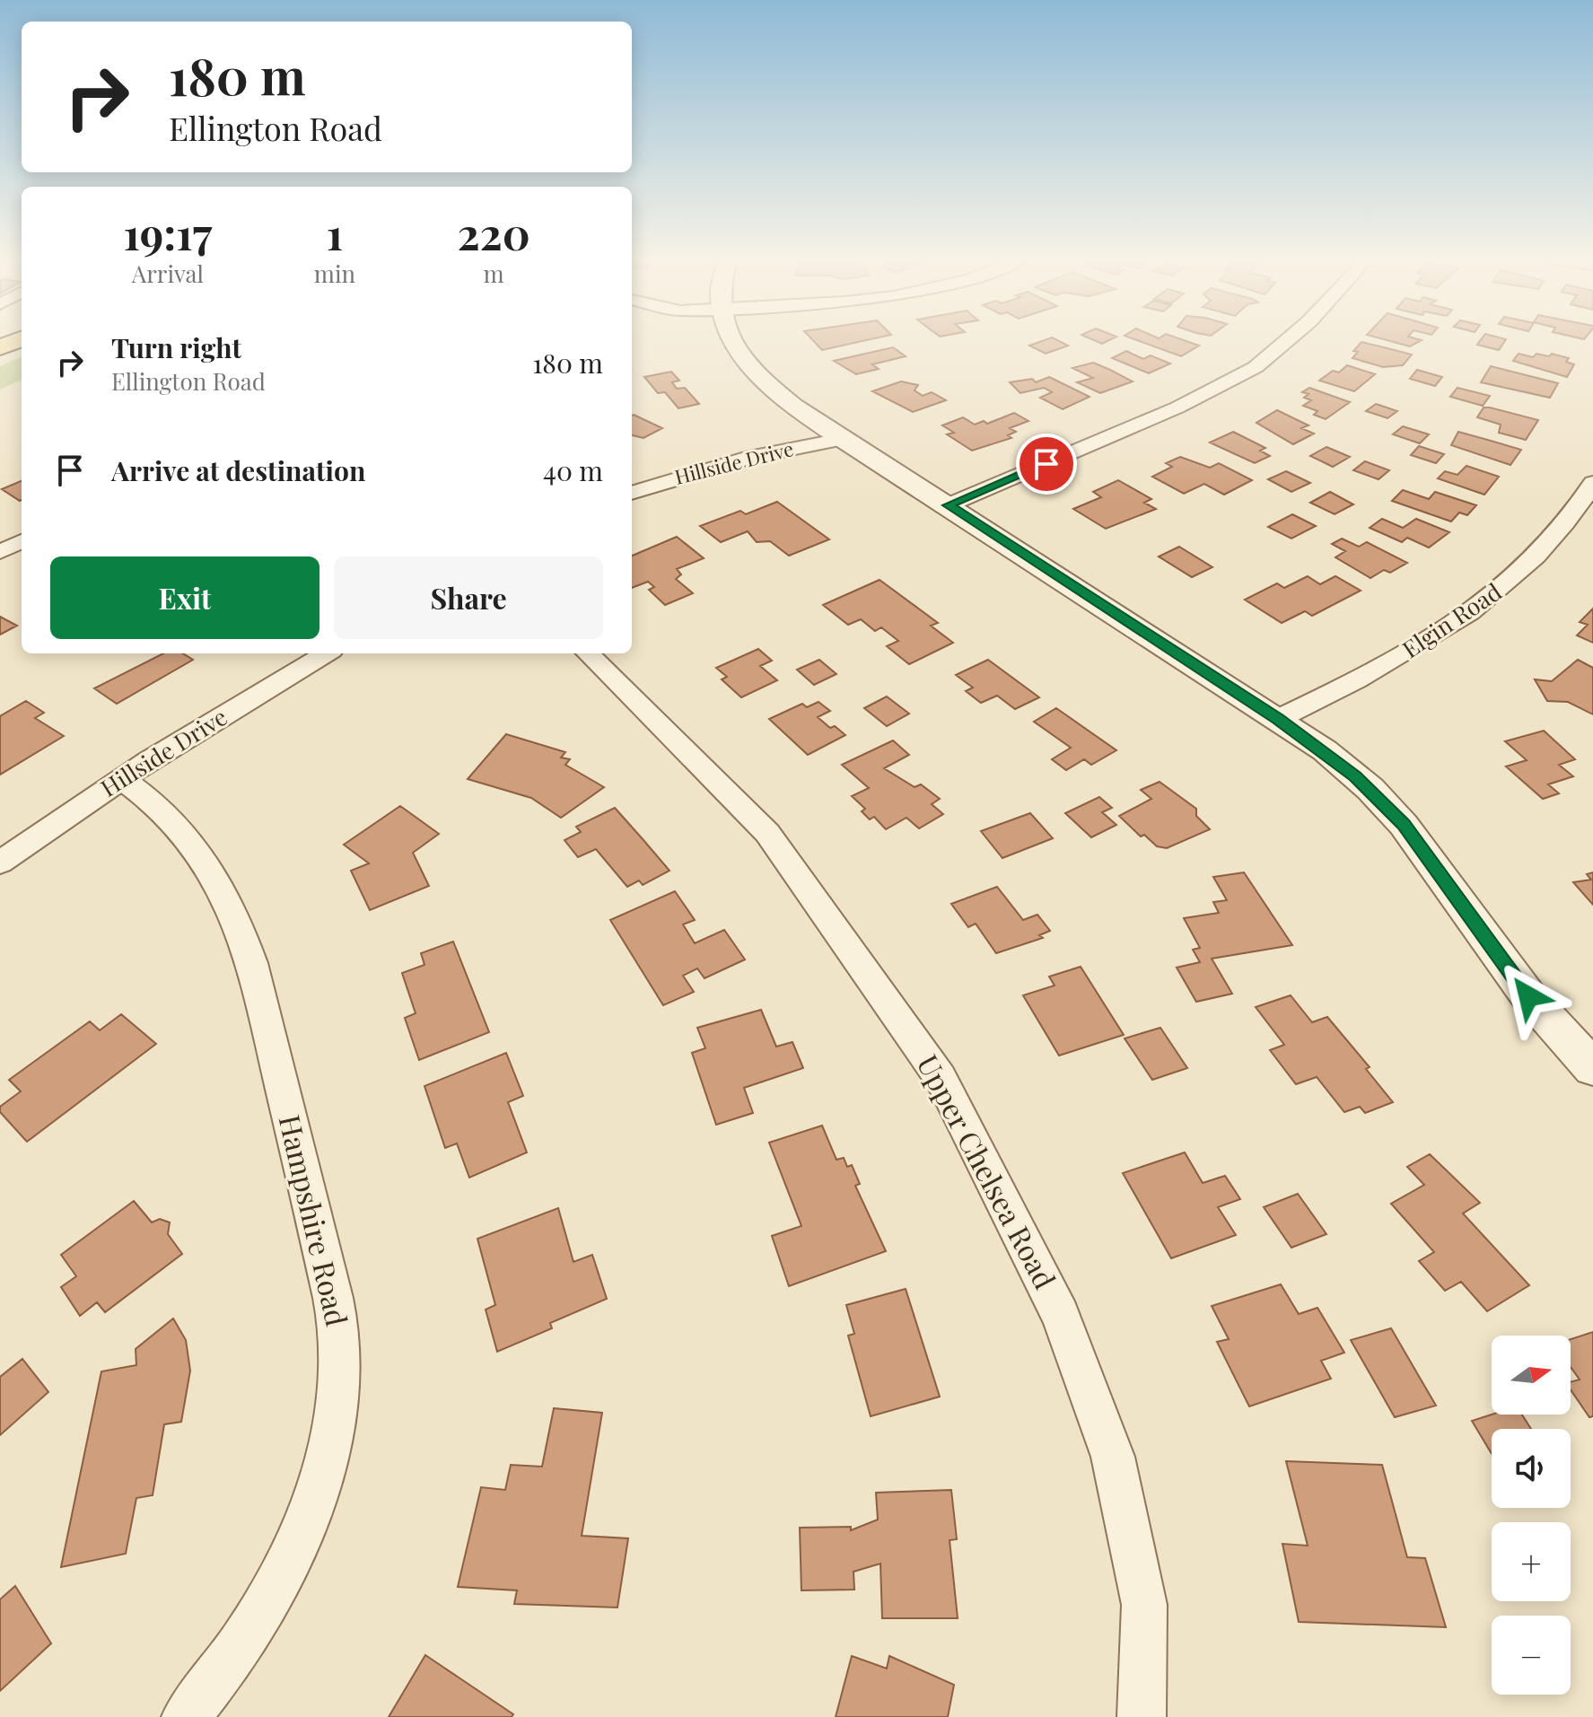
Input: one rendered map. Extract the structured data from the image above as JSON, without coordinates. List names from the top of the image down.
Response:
{
  "streets": {
    "street": [
      "Hillside Drive",
      "Elgin Road",
      "Upper Chelsea Road",
      "Hampshire Road"
    ]
  },
  "crossings": [
    ["Hillside Drive", "Hampshire Road"]
  ],
  "north": "right",
  "page": {
    "turn": ["180 m", "Ellington Road"],
    "eta": [
      "19:17",
      "Arrival",
      "1",
      "min",
      "220",
      "m"
    ],
    "list": [
      {
        "name": "Turn right",
        "note": "Ellington Road",
        "value": "180 m"
      },
      {
        "name": "Arrive at destination",
        "value": "40 m"
      }
    ],
    "buttons": ["Exit", "Share"],
    "map_buttons": ["+", "−"]
  }
}
